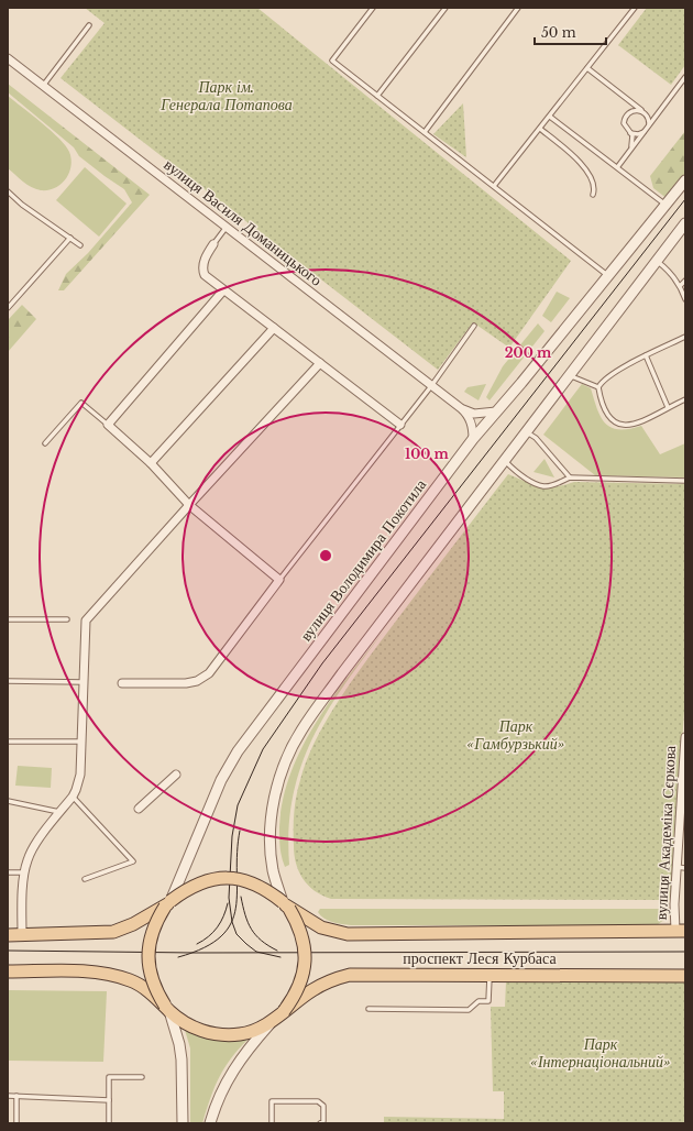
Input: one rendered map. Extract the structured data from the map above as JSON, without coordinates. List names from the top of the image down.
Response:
{
  "streets": {
    "main road": ["проспект Леся Курбаса"],
    "street": ["вулиця Василя Доманицького", "вулиця Володимира Покотила", "вулиця Академіка Сєркова"]
  },
  "crossings": [
    ["вулиця Василя Доманицького", "вулиця Володимира Покотила"],
    ["вулиця Володимира Покотила", "проспект Леся Курбаса"],
    ["вулиця Академіка Сєркова", "проспект Леся Курбаса"]
  ],
  "parks": ["Парк ім. Генерала Потапова", "Парк «Гамбурзький»", "Парк «Інтернаціональний»"],
  "scale_bar": "50 m",
  "rings": ["200 m", "100 m"]
}
